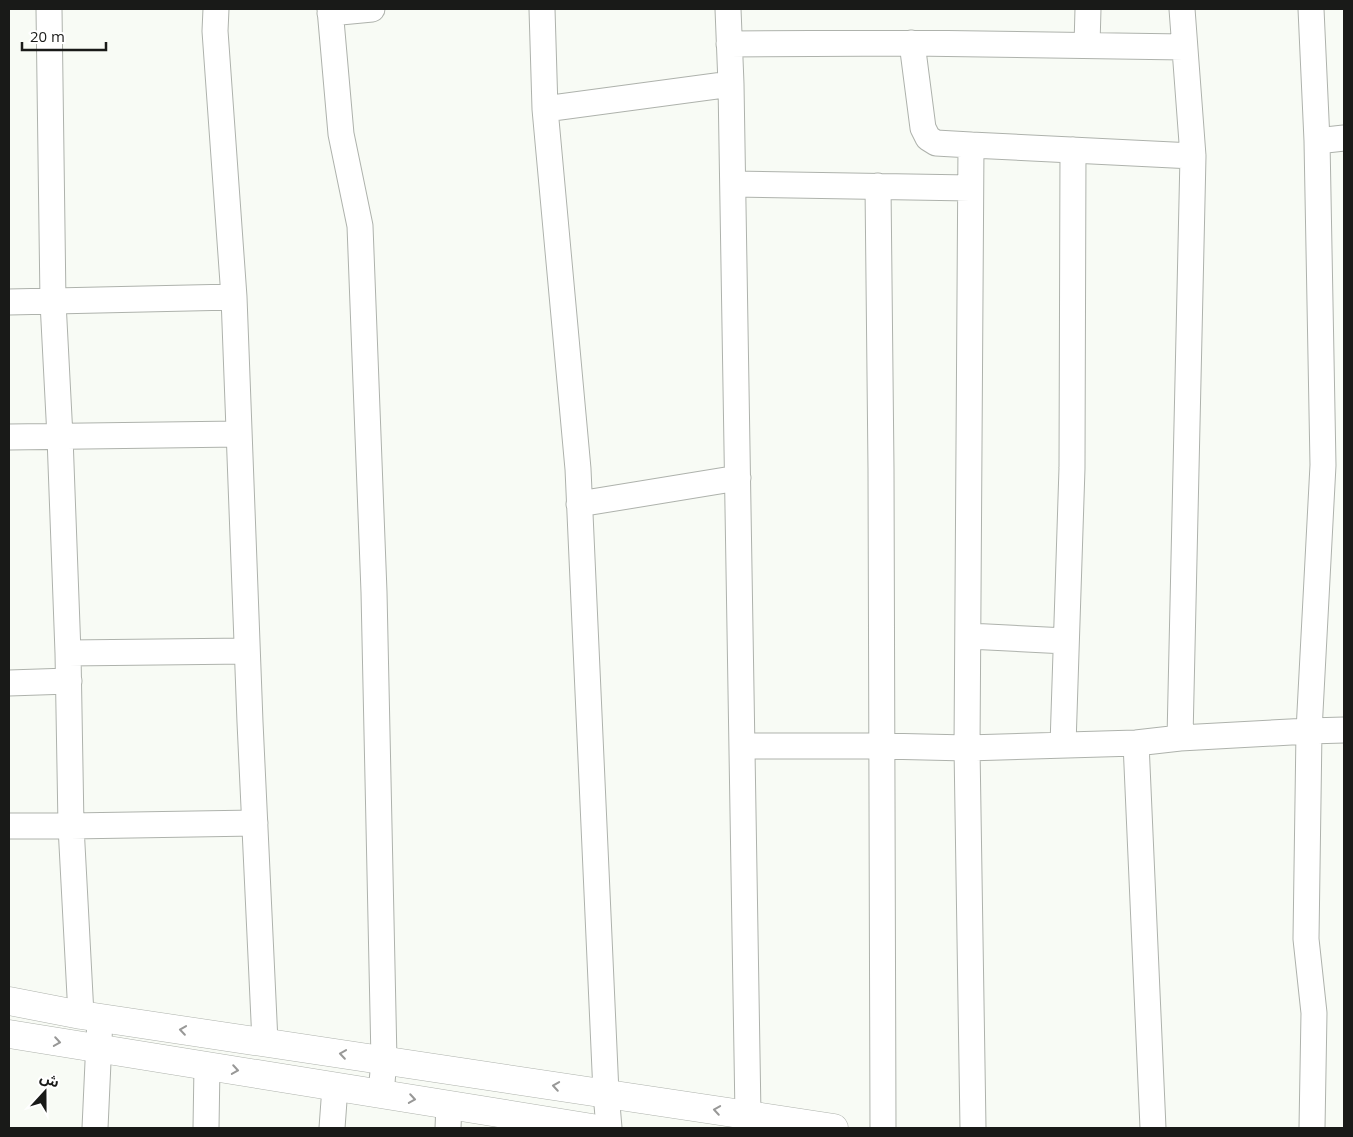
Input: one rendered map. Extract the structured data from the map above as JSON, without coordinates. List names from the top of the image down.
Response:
{
  "scale_bar": "20 m",
  "north": "top"
}
